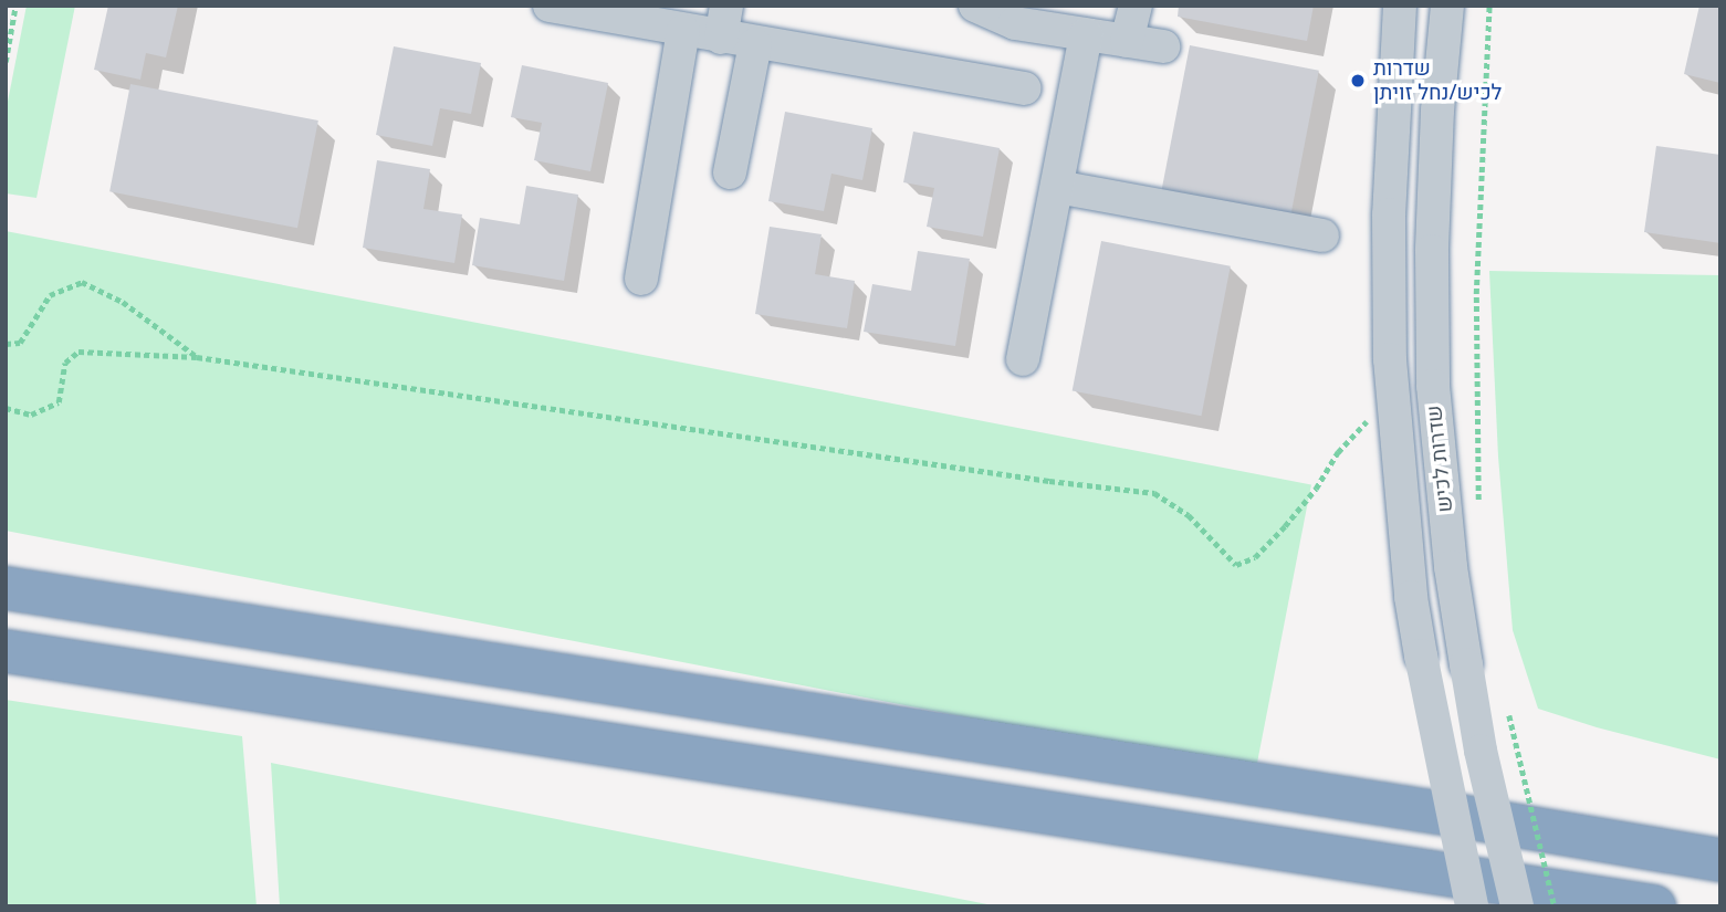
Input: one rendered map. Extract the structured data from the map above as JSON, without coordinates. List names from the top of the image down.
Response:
{
  "streets": {
    "street": ["שדרות לכיש"]
  },
  "places": ["שדרות לכיש/נחל זויתן"]
}
